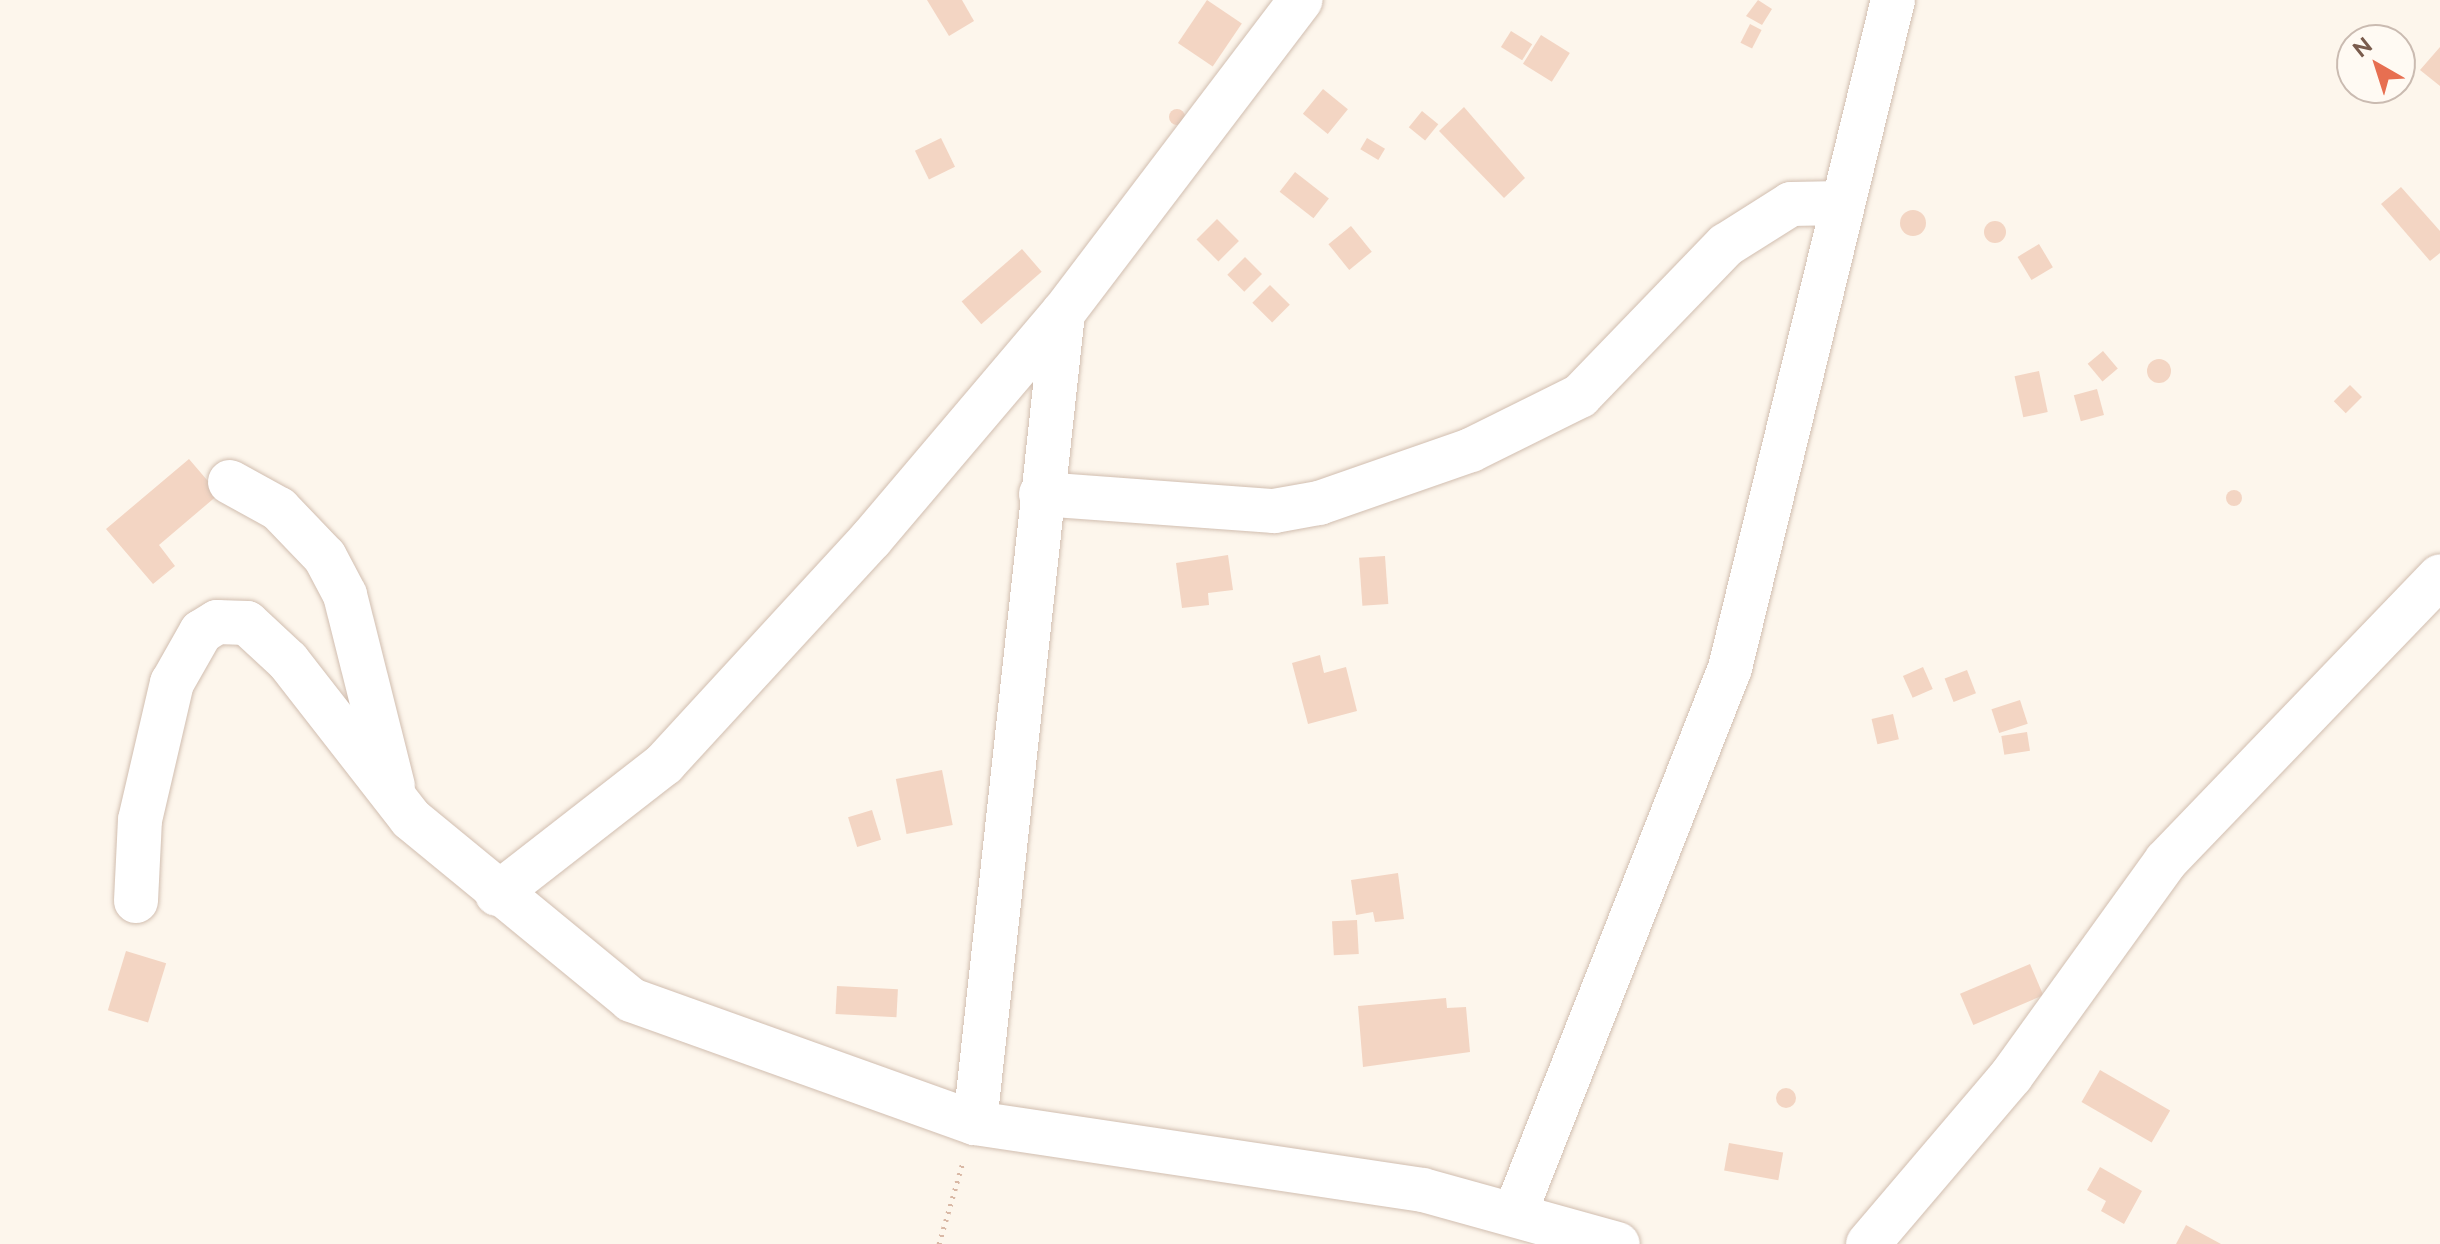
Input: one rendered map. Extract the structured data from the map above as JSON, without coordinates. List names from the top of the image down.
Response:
{
  "north": "top left"
}
